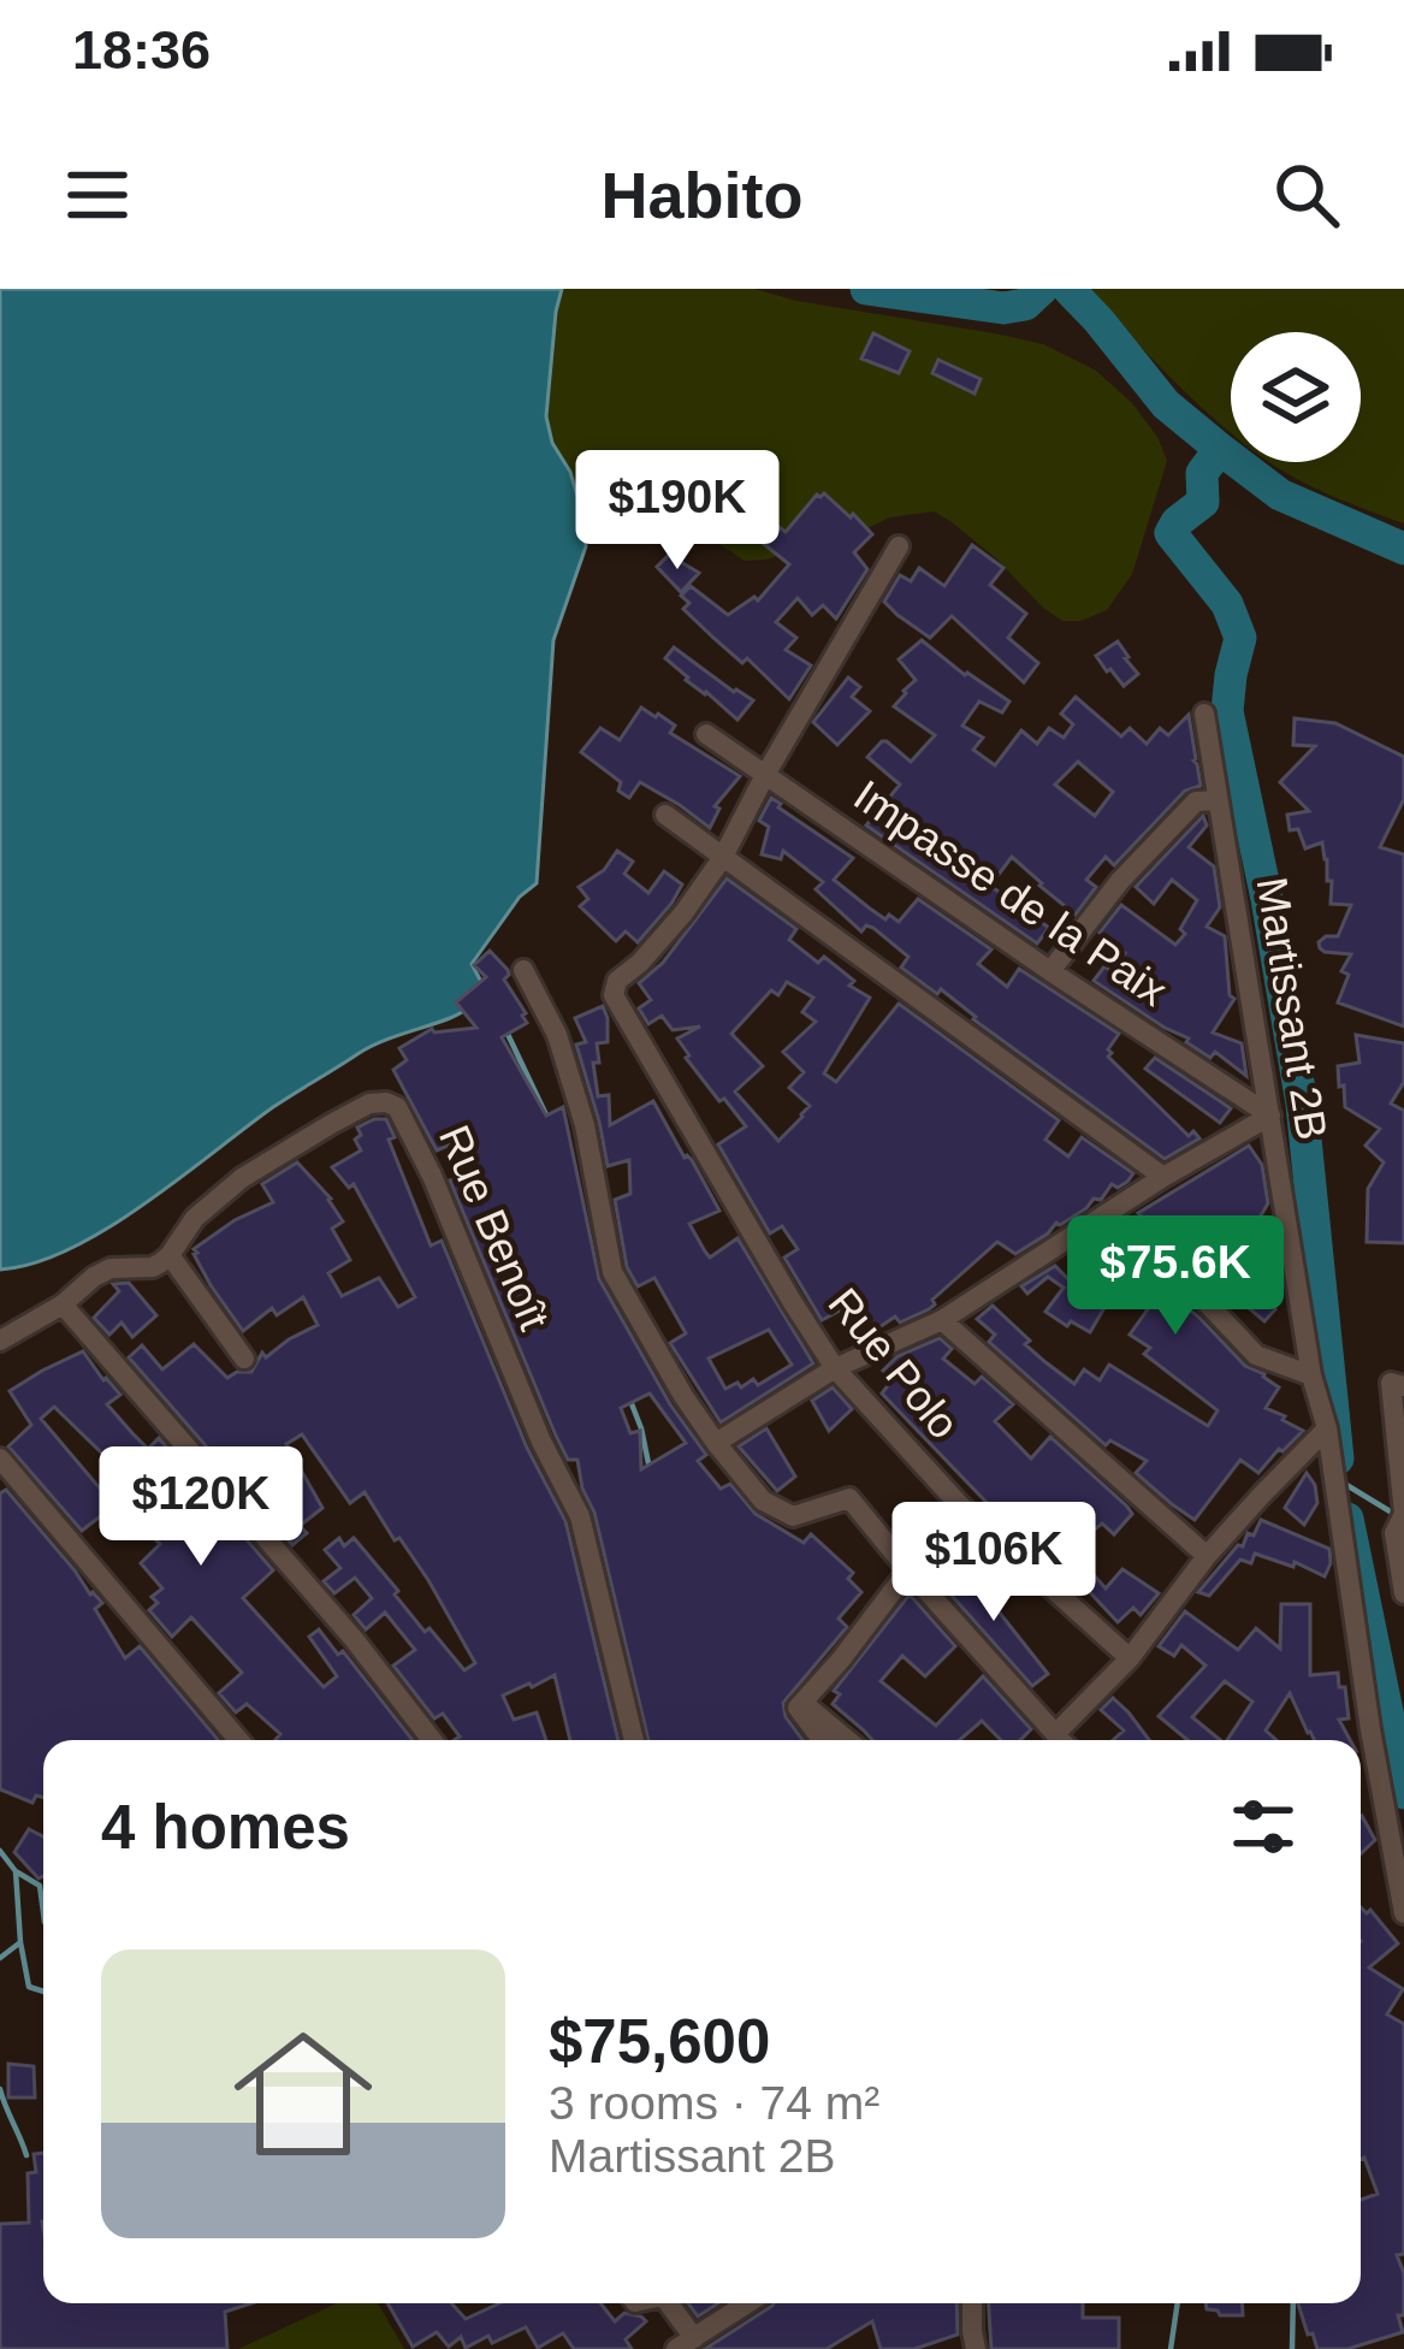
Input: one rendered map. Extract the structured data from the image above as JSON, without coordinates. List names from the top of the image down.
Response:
{
  "streets": {
    "street": [
      "Impasse de la Paix",
      "Martissant 2B",
      "Rue Benoît",
      "Rue Polo"
    ]
  },
  "crossings": [
    ["Impasse de la Paix", "Martissant 2B"]
  ],
  "page": {
    "status": "18:36",
    "header": "Habito",
    "price": [
      "$190K",
      "$75.6K",
      "$120K",
      "$106K"
    ],
    "heading": "4 homes",
    "list": [
      {
        "name": "$75,600",
        "note": "3 rooms · 74 m² · Martissant 2B"
      }
    ]
  }
}
